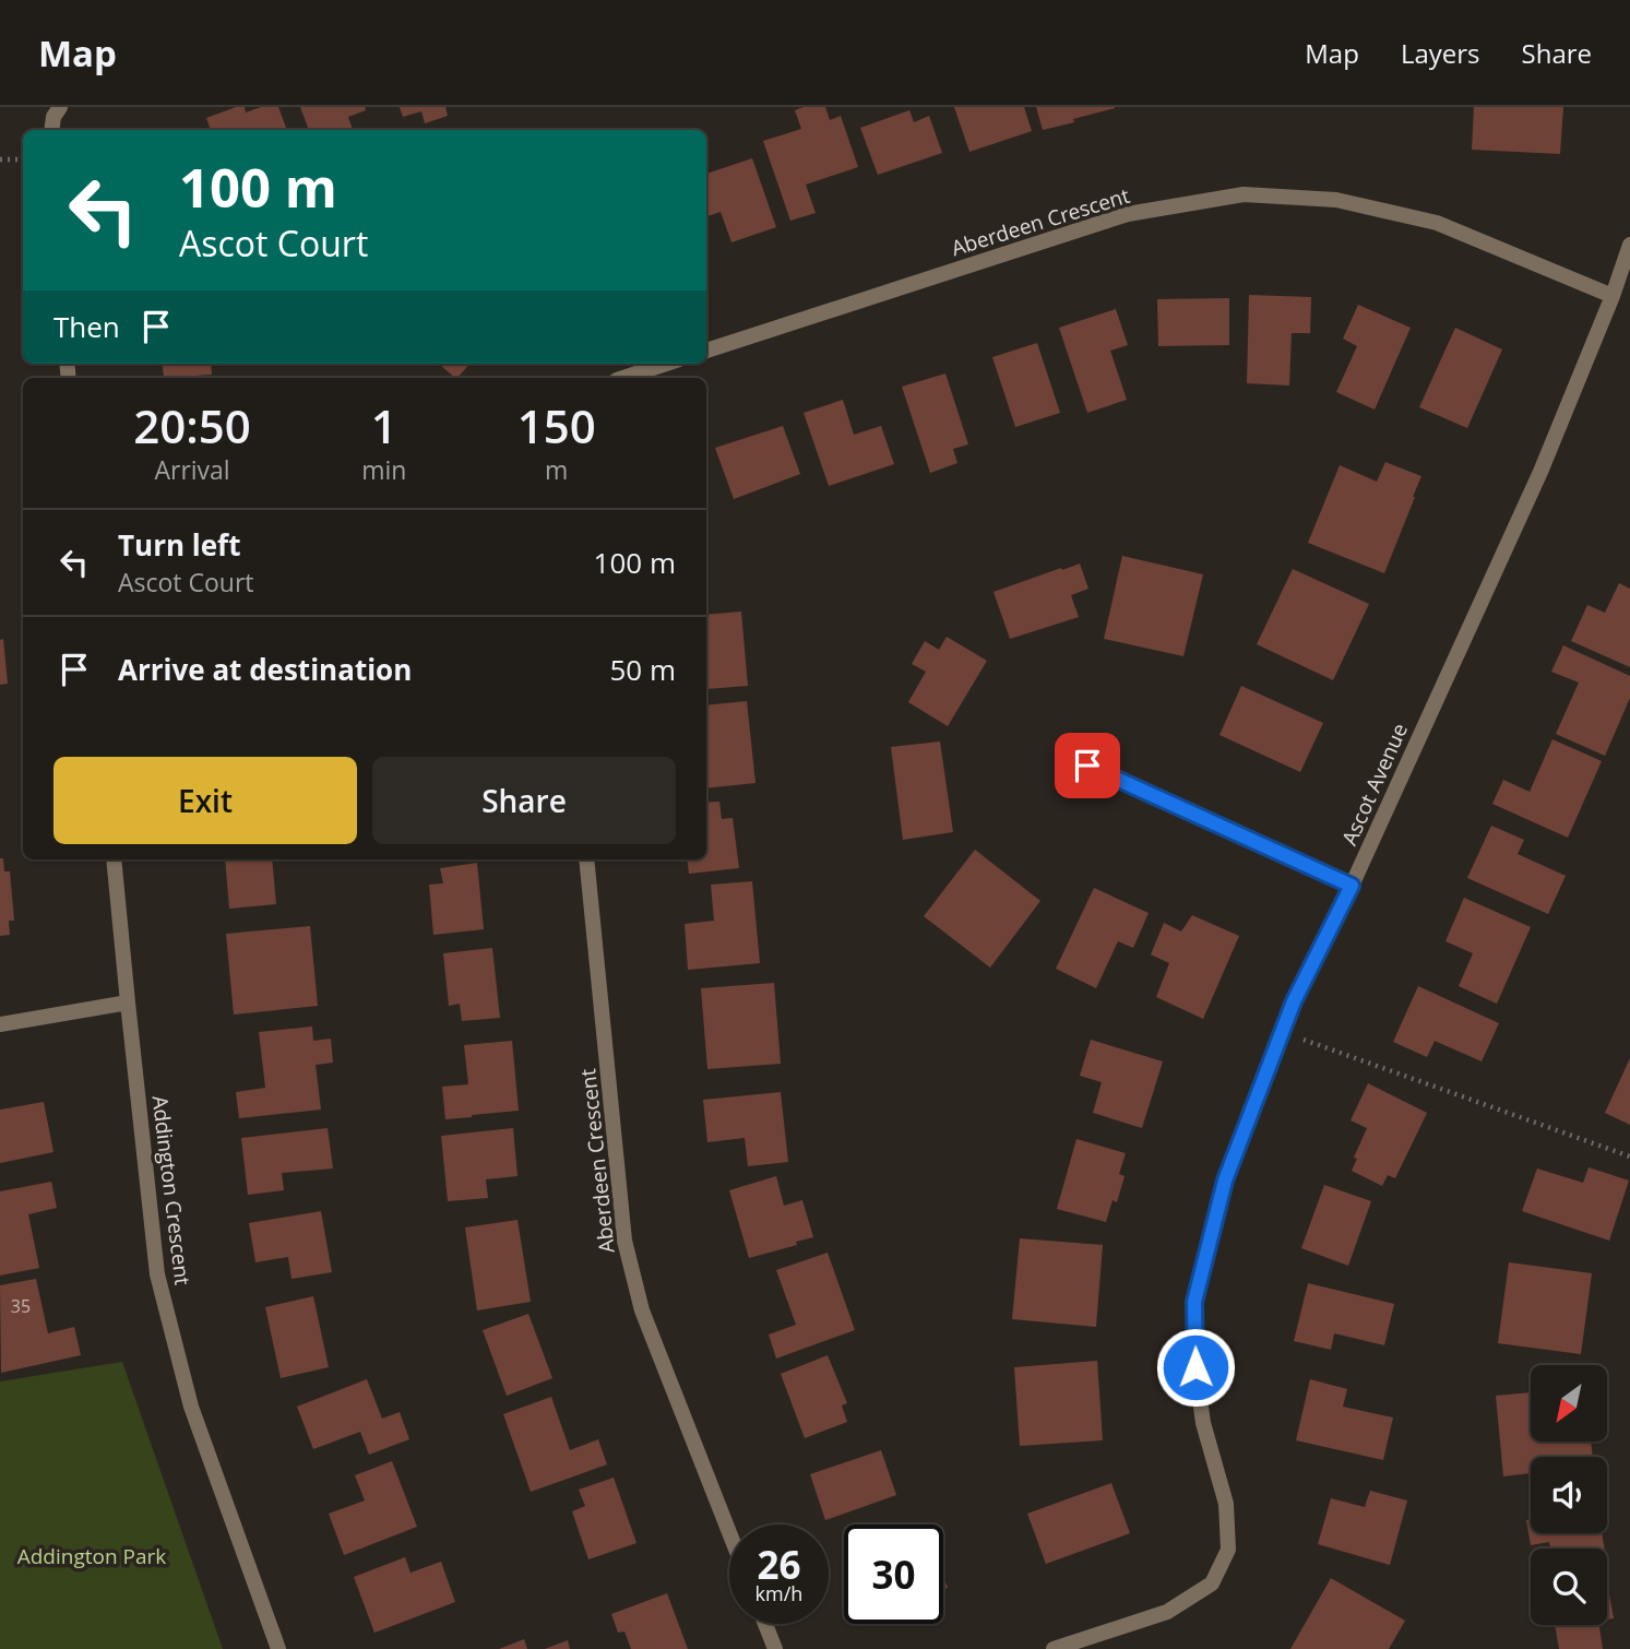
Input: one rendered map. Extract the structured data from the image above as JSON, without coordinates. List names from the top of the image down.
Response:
{
  "streets": {
    "street": ["Aberdeen Crescent", "Ascot Avenue", "Addington Crescent"]
  },
  "crossings": [
    ["Aberdeen Crescent", "Ascot Avenue"]
  ],
  "parks": ["Addington Park"],
  "house_numbers": ["35"],
  "north": "bottom left",
  "page": {
    "header": "Map",
    "nav": ["Map", "Layers", "Share"],
    "turn": ["100 m", "Ascot Court"],
    "then": "Then",
    "eta": [
      "20:50",
      "Arrival",
      "1",
      "min",
      "150",
      "m"
    ],
    "list": [
      {
        "name": "Turn left",
        "note": "Ascot Court",
        "value": "100 m"
      },
      {
        "name": "Arrive at destination",
        "value": "50 m"
      }
    ],
    "buttons": ["Exit", "Share"],
    "speed": "26 km/h",
    "limit": "30"
  }
}
